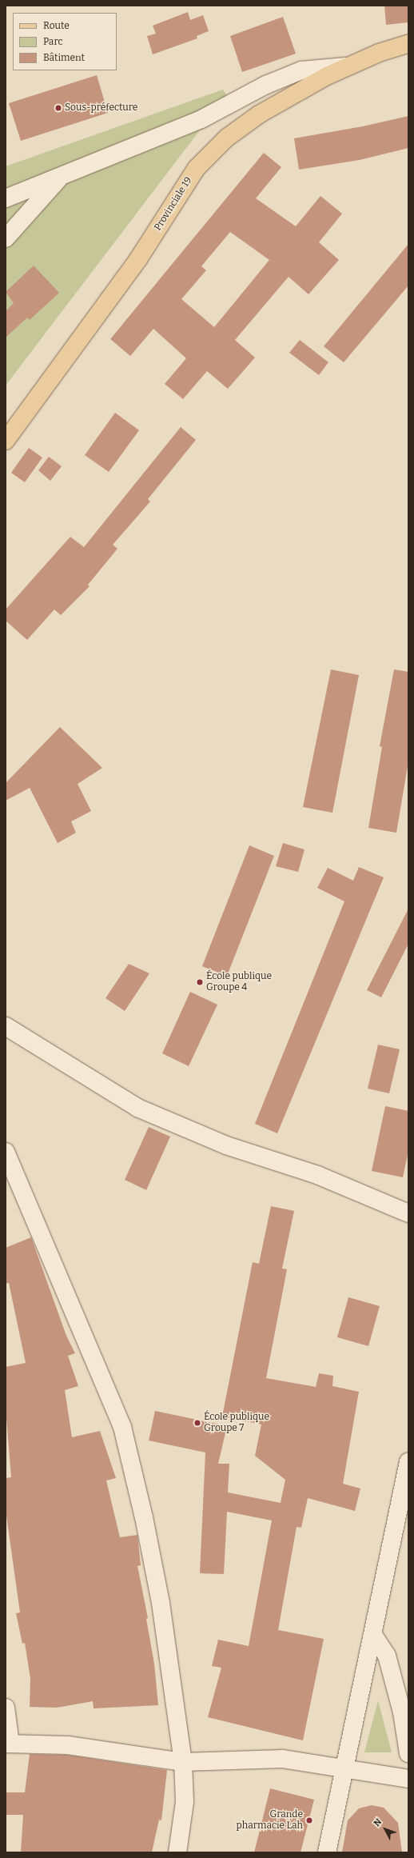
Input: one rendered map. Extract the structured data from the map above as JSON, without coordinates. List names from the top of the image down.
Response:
{
  "streets": {
    "main road": ["Provinciale 19"]
  },
  "places": [
    "Sous-préfecture",
    "École publique Groupe 4",
    "École publique Groupe 7",
    "Grande pharmacie Lah"
  ],
  "legend": ["Route", "Parc", "Bâtiment"],
  "north": "top left"
}
